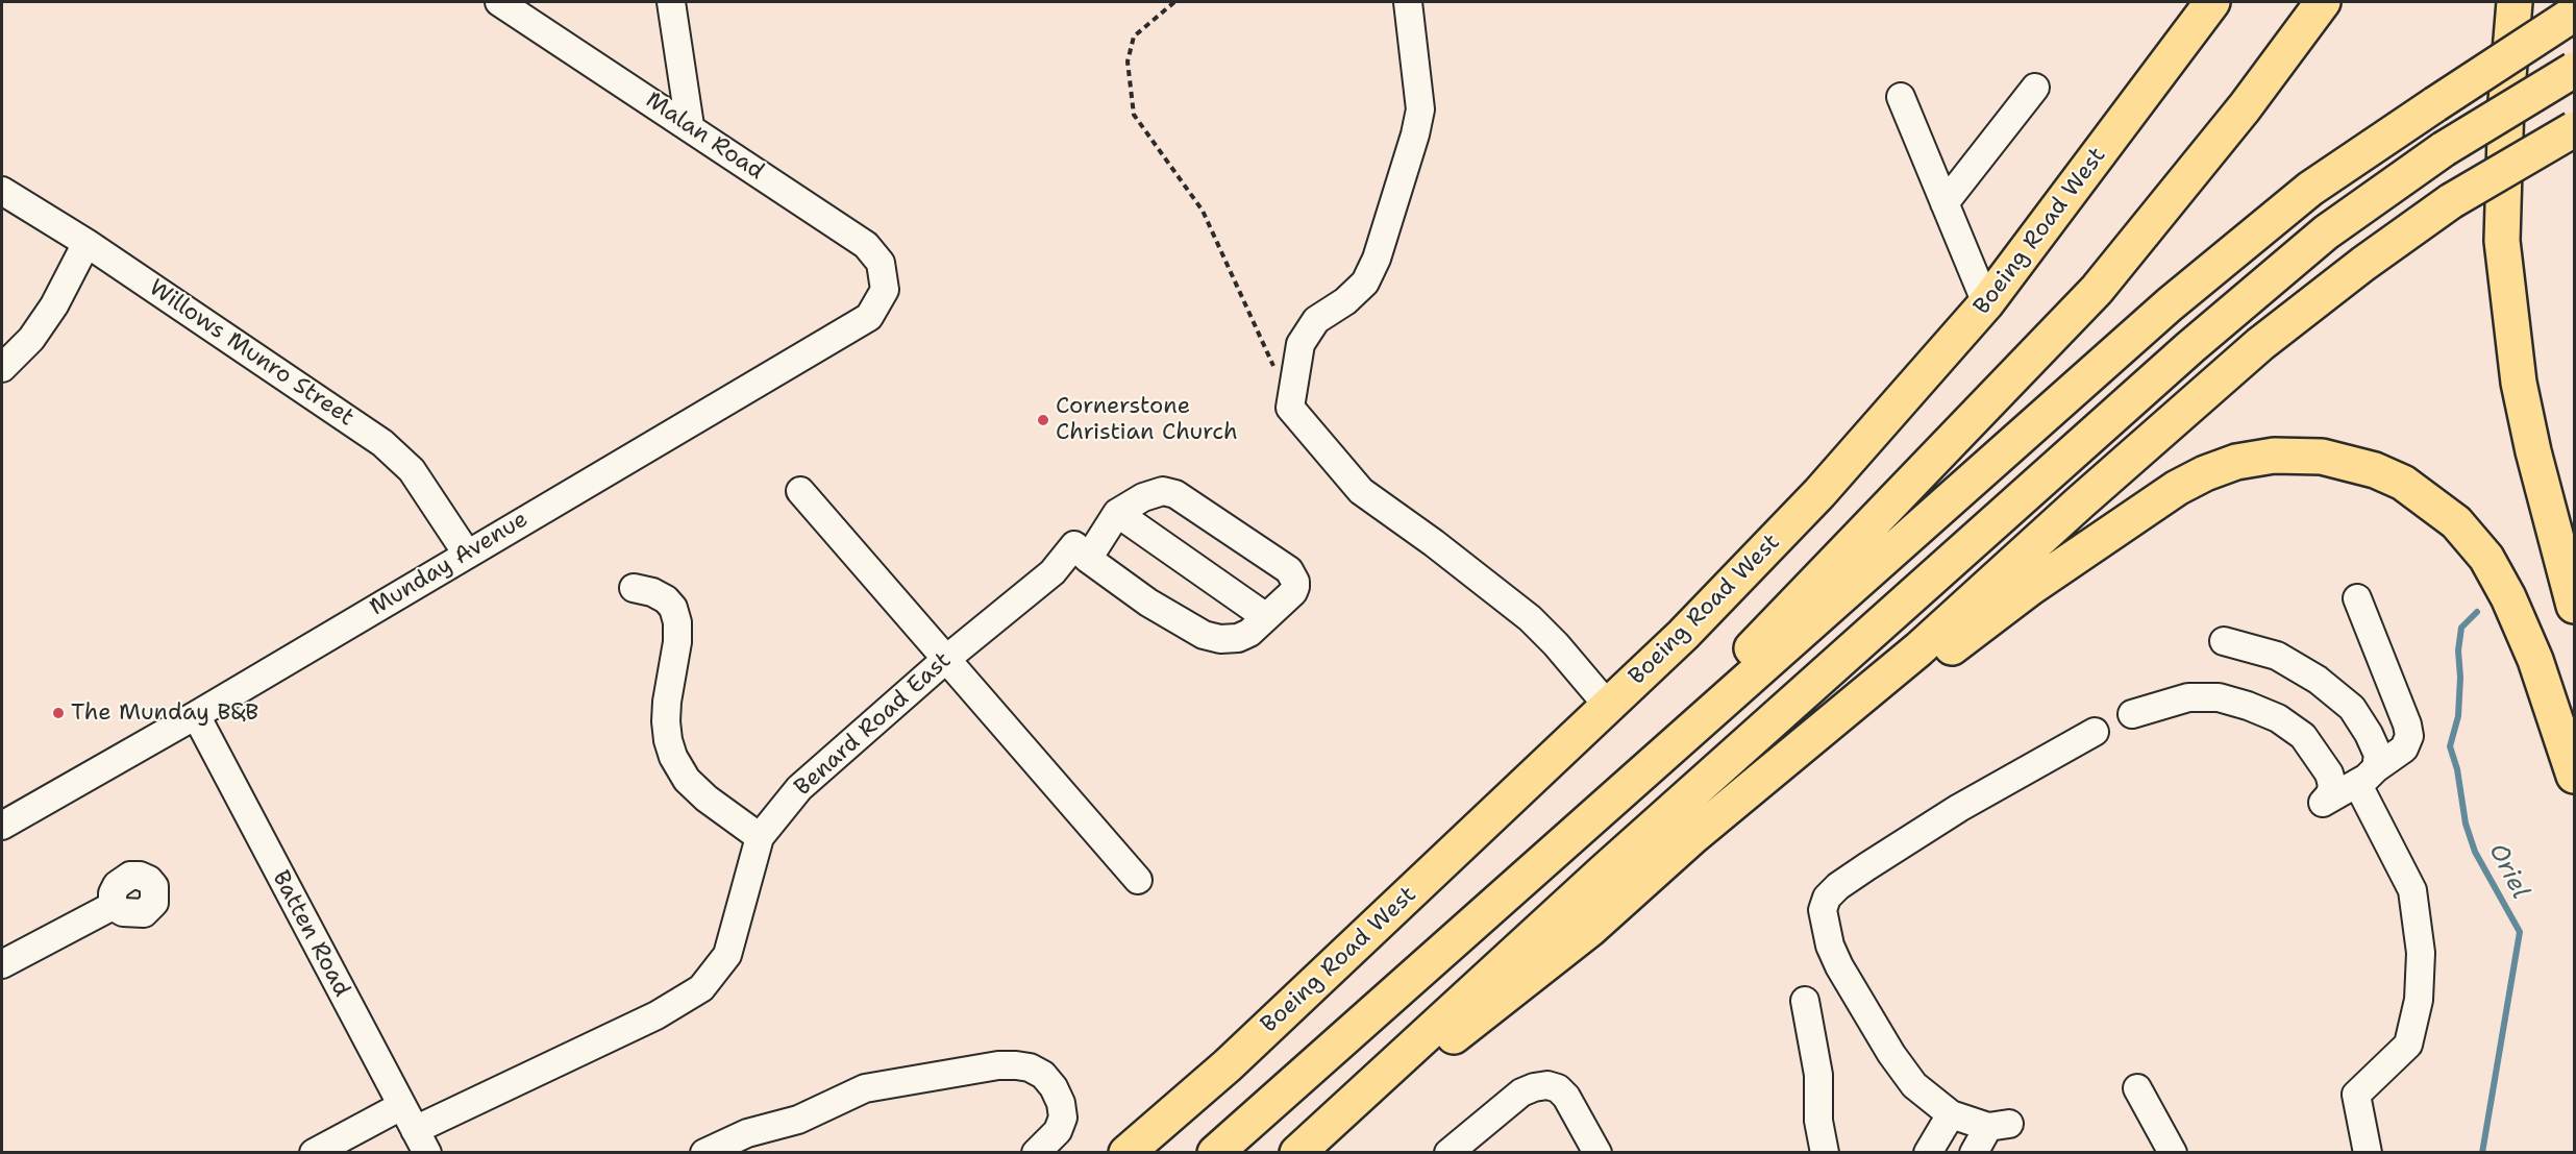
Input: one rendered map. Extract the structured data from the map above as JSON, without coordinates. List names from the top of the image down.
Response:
{
  "streets": {
    "main road": ["Boeing Road West"],
    "street": [
      "Malan Road",
      "Willows Munro Street",
      "Munday Avenue",
      "Benard Road East",
      "Batten Road"
    ]
  },
  "crossings": [
    ["Malan Road", "Munday Avenue"],
    ["Willows Munro Street", "Munday Avenue"],
    ["Munday Avenue", "Batten Road"],
    ["Benard Road East", "Batten Road"]
  ],
  "water": ["Oriel"],
  "places": ["Cornerstone Christian Church", "The Munday B&B"]
}
